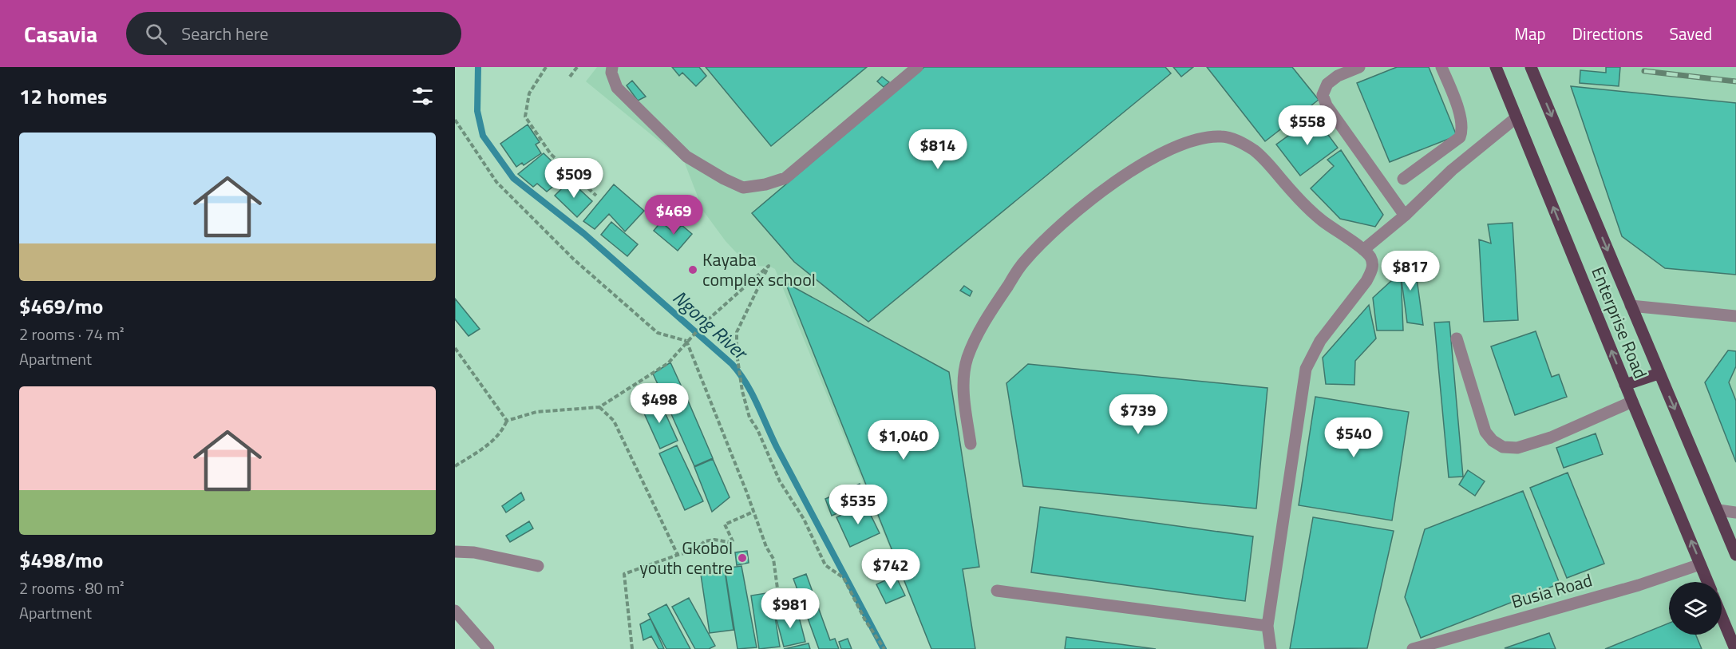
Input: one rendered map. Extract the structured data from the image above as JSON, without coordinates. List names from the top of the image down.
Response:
{
  "streets": {
    "main road": ["Enterprise Road"],
    "lane": ["Busia Road"]
  },
  "crossings": [
    ["Enterprise Road", "Busia Road"]
  ],
  "water": ["Ngong River"],
  "places": ["Kayaba complex school", "Gkobol youth centre"],
  "page": {
    "header": "Casavia",
    "search": "Search here",
    "nav": ["Map", "Directions", "Saved"],
    "heading": "12 homes",
    "price": [
      "$558",
      "$814",
      "$509",
      "$469",
      "$817",
      "$498",
      "$739",
      "$540",
      "$1,040",
      "$535",
      "$742",
      "$981"
    ],
    "list": [
      {
        "name": "$469/mo",
        "note": "2 rooms · 74 m² · Apartment"
      },
      {
        "name": "$498/mo",
        "note": "2 rooms · 80 m² · Apartment"
      }
    ]
  }
}
